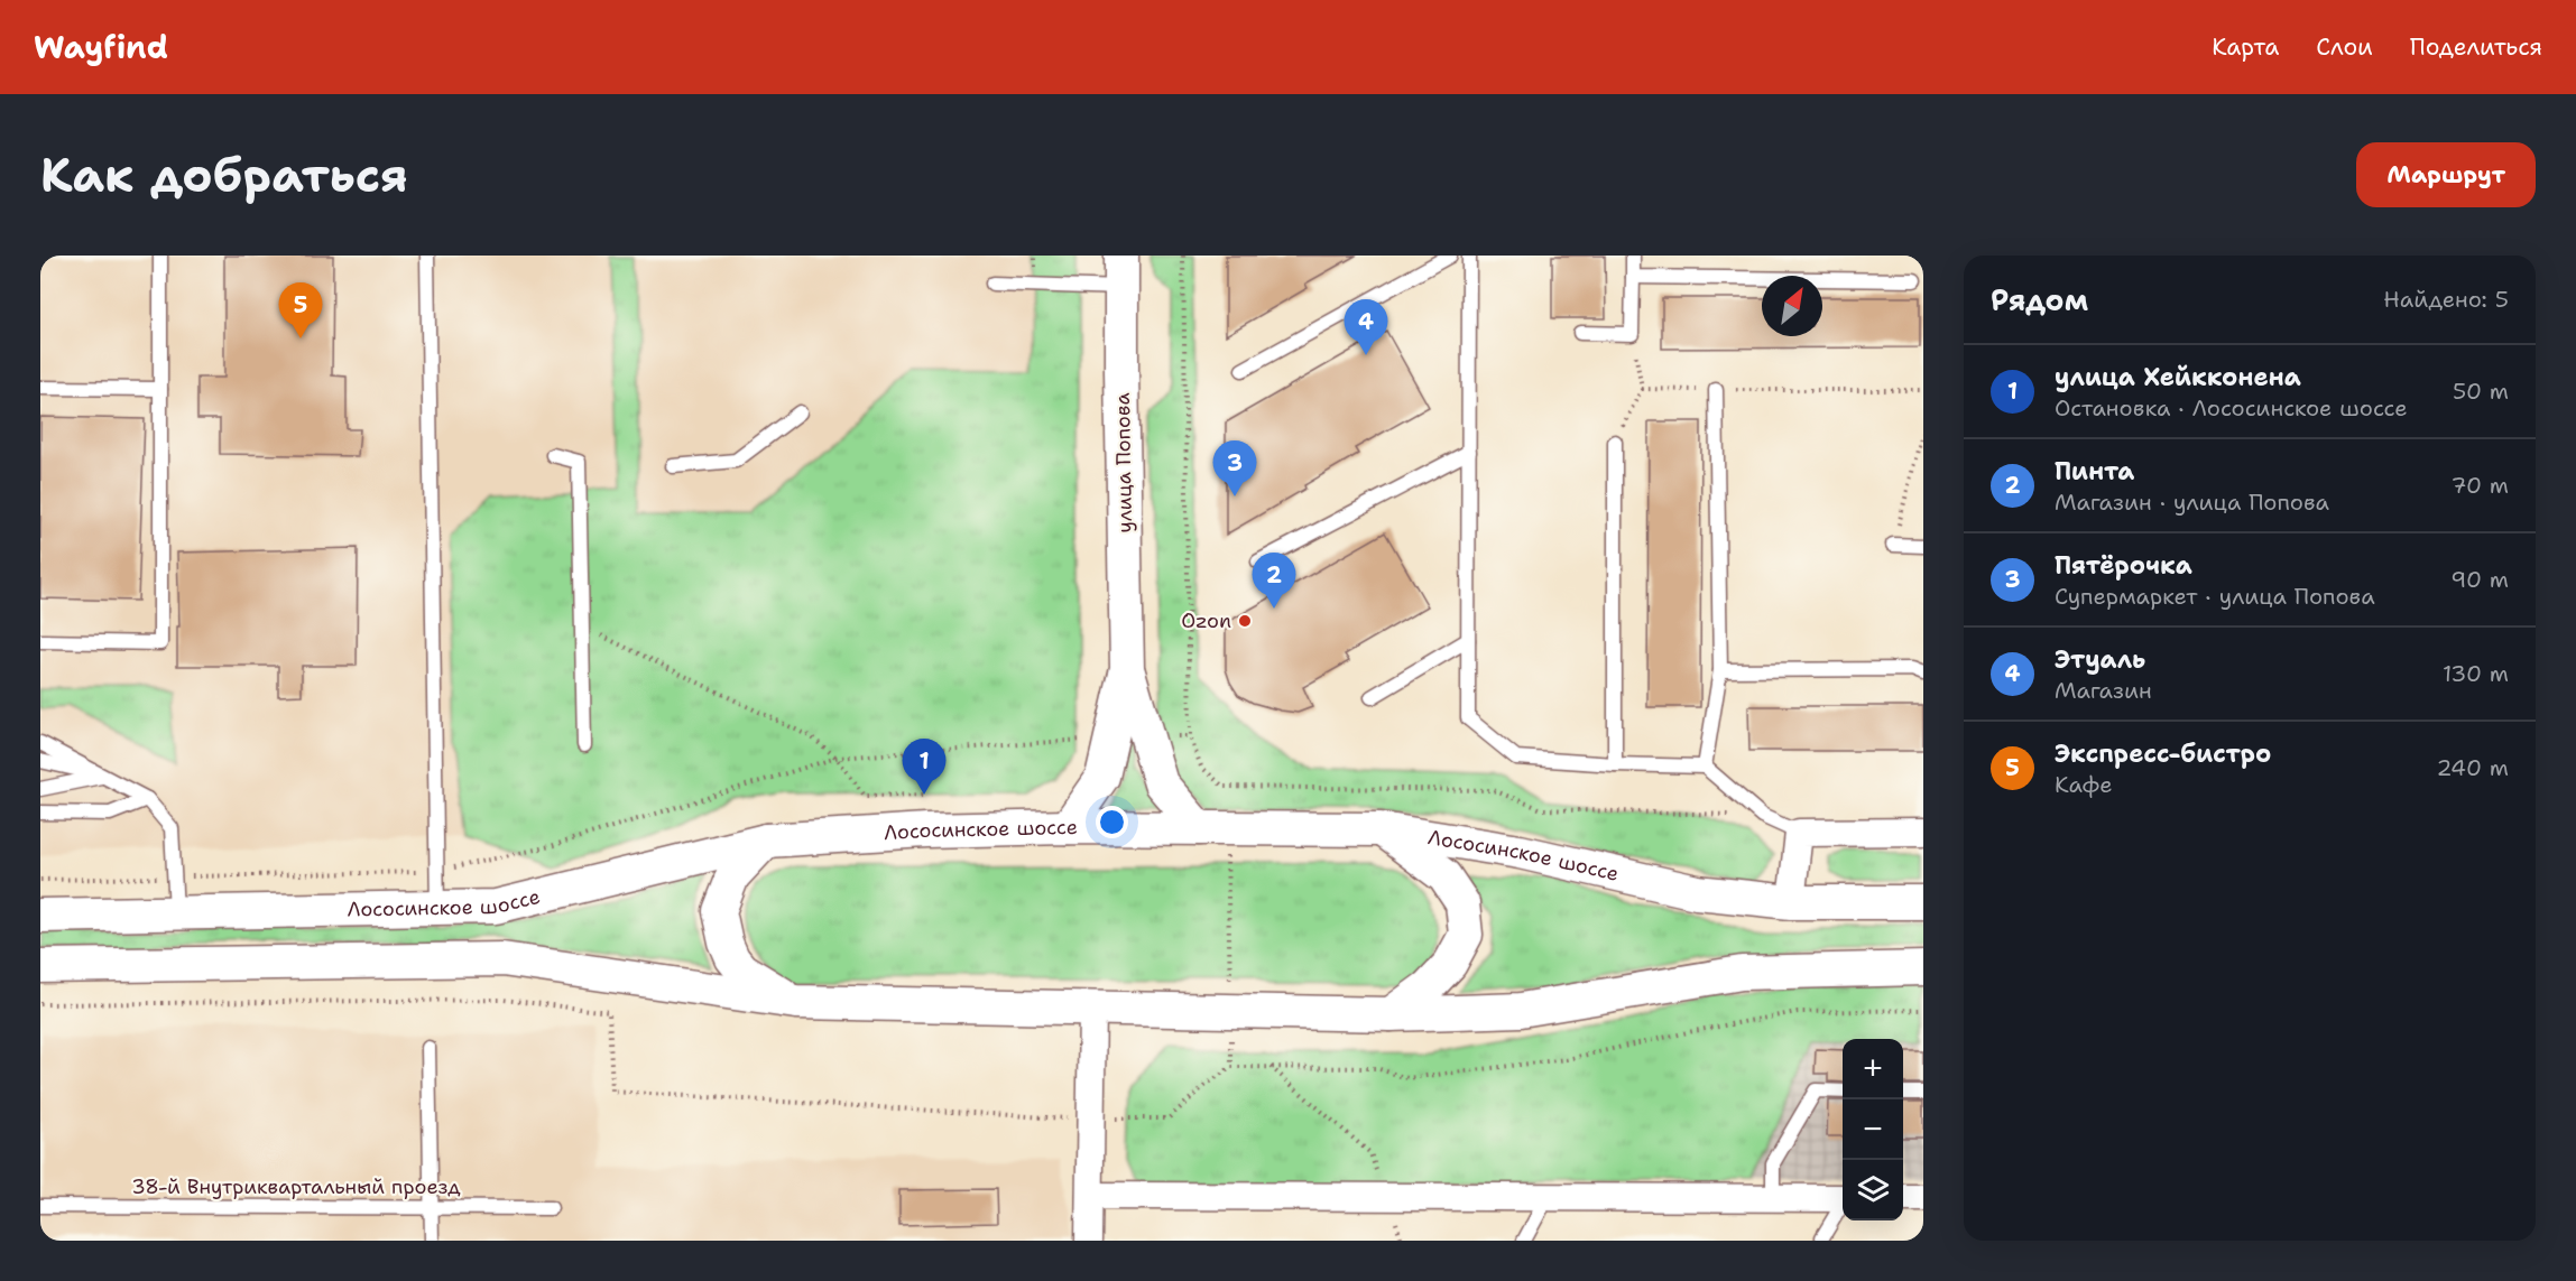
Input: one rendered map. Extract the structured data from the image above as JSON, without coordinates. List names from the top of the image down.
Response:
{
  "streets": {
    "street": ["улица Попова", "Лососинское шоссе"],
    "lane": ["38-й Внутриквартальный проезд"]
  },
  "crossings": [
    ["улица Попова", "Лососинское шоссе"]
  ],
  "places": ["Ozon"],
  "north": "top right",
  "page": {
    "header": "Wayfind",
    "nav": ["Карта", "Слои", "Поделиться"],
    "buttons": "Маршрут",
    "title": "Как добраться",
    "heading": ["Рядом", "Найдено: 5"],
    "pins": [
      "5",
      "4",
      "3",
      "2",
      "1"
    ],
    "list": [
      {
        "mark": "1",
        "name": "улица Хейкконена",
        "note": "Остановка · Лососинское шоссе",
        "value": "50 m"
      },
      {
        "mark": "2",
        "name": "Пинта",
        "note": "Магазин · улица Попова",
        "value": "70 m"
      },
      {
        "mark": "3",
        "name": "Пятёрочка",
        "note": "Супермаркет · улица Попова",
        "value": "90 m"
      },
      {
        "mark": "4",
        "name": "Этуаль",
        "note": "Магазин",
        "value": "130 m"
      },
      {
        "mark": "5",
        "name": "Экспресс-бистро",
        "note": "Кафе",
        "value": "240 m"
      }
    ],
    "map_buttons": ["+", "−"]
  }
}
